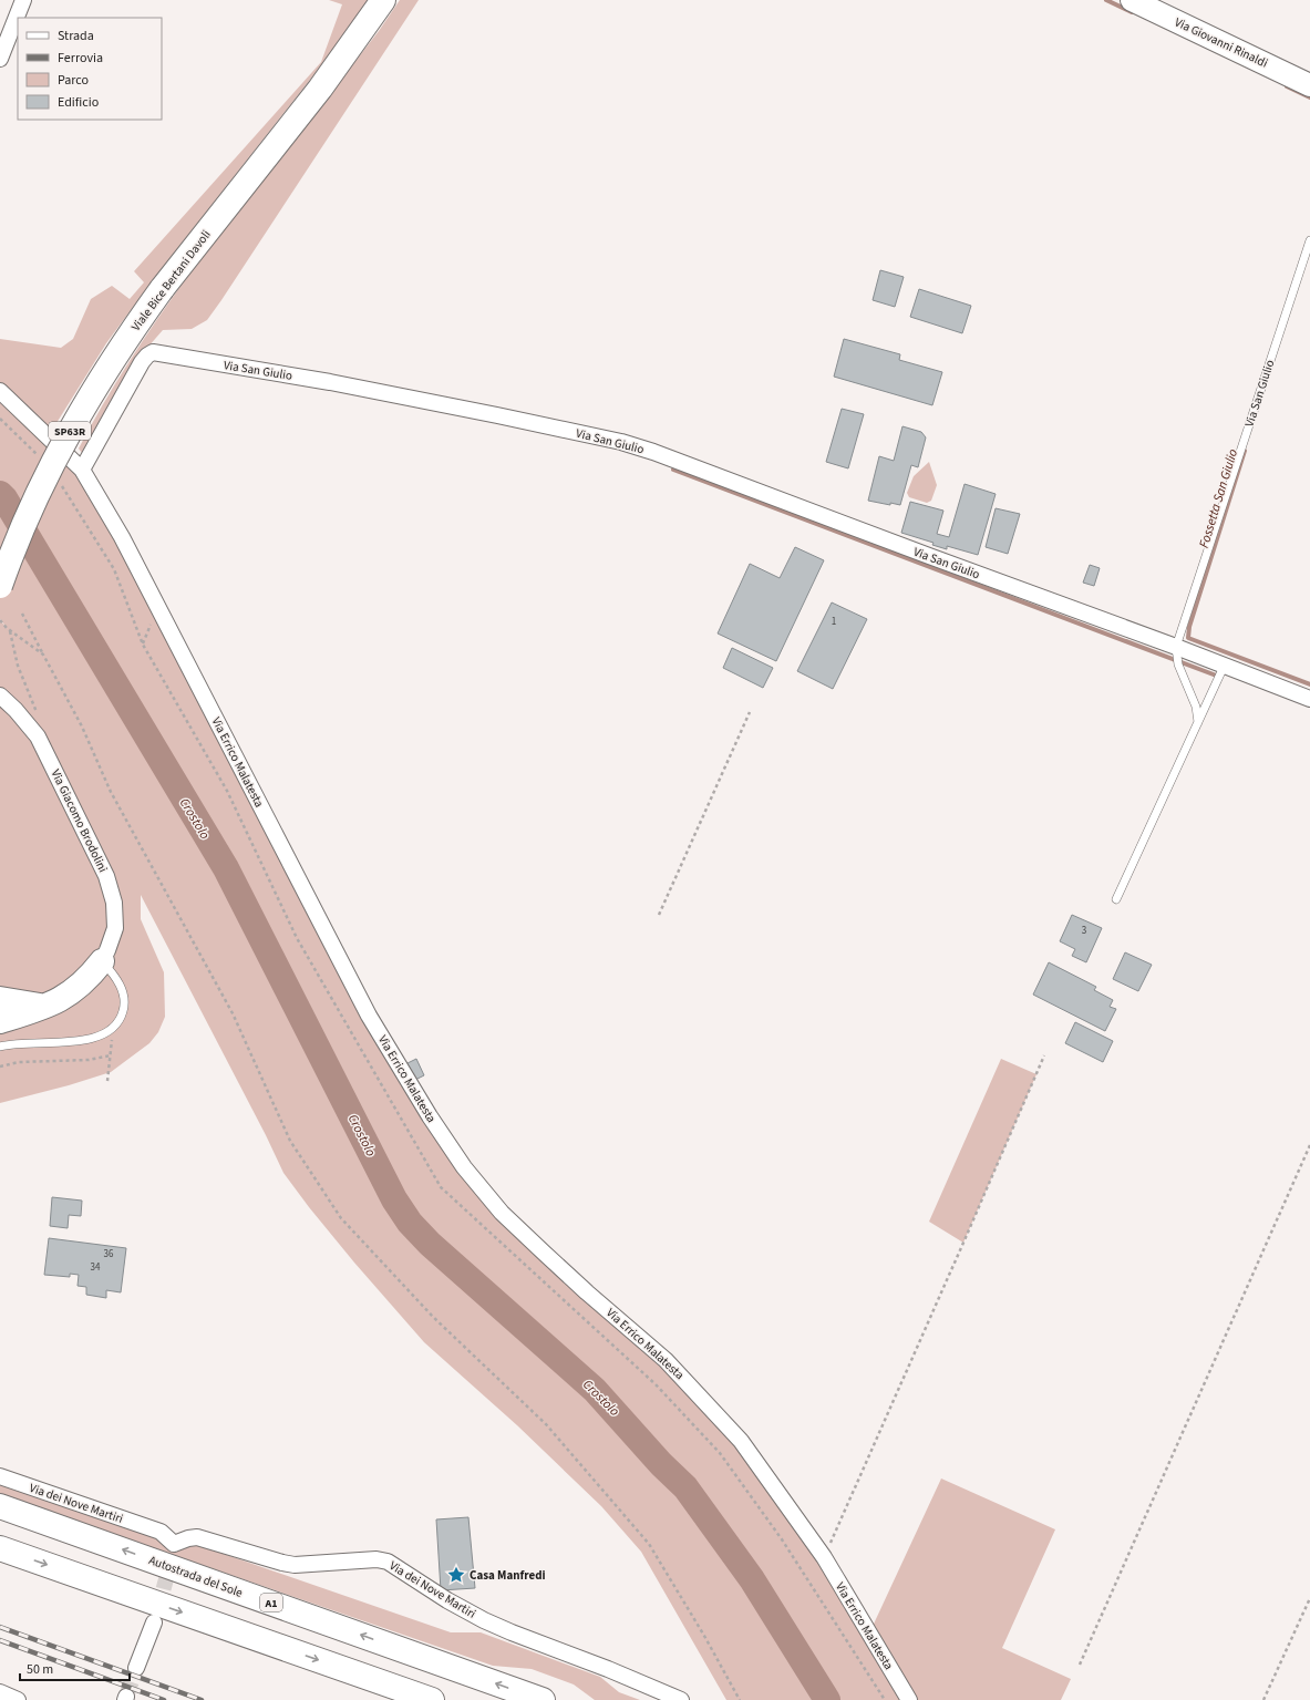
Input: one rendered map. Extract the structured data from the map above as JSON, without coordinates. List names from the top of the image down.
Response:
{
  "streets": {
    "highway": [
      "Viale Bice Bertani Davoli",
      "SP63R",
      "Autostrada del Sole",
      "A1"
    ],
    "street": [
      "Via Giovanni Rinaldi",
      "Via San Giulio",
      "Via Errico Malatesta",
      "Via Giacomo Brodolini",
      "Via dei Nove Martiri"
    ]
  },
  "crossings": [
    ["Via San Giulio", "Via Errico Malatesta"]
  ],
  "water": ["Fossetta San Giulio", "Crostolo"],
  "places": {
    "place": ["Casa Manfredi"]
  },
  "house_numbers": [
    "1",
    "3",
    "36",
    "34"
  ],
  "legend": [
    "Strada",
    "Ferrovia",
    "Parco",
    "Edificio"
  ],
  "scale_bar": "50 m"
}
